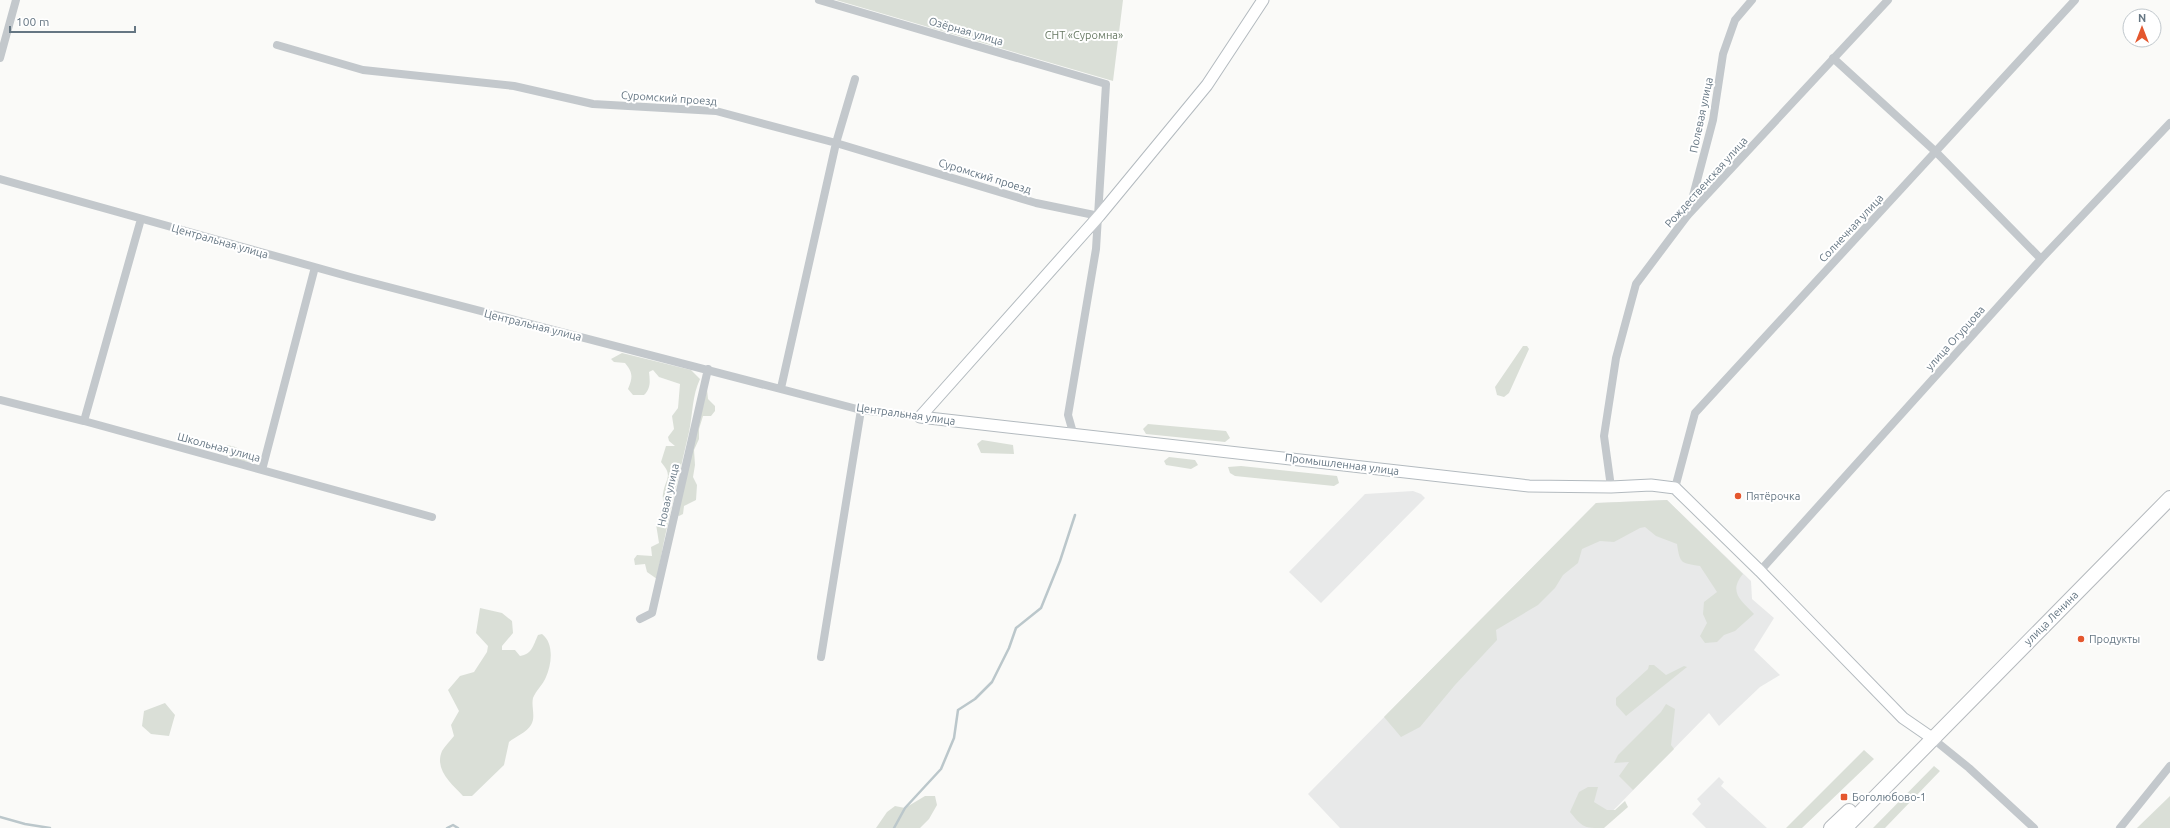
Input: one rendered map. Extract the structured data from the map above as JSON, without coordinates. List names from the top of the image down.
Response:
{
  "streets": {
    "highway": ["улица Ленина"],
    "street": [
      "Озёрная улица",
      "Суромский проезд",
      "Полевая улица",
      "Рождественская улица",
      "Солнечная улица",
      "Центральная улица",
      "улица Огурцова",
      "Школьная улица",
      "Промышленная улица",
      "Новая улица"
    ]
  },
  "crossings": [
    ["Озёрная улица", "Суромский проезд"],
    ["Полевая улица", "Рождественская улица"],
    ["Рождественская улица", "Промышленная улица"],
    ["Солнечная улица", "Промышленная улица"],
    ["Центральная улица", "Промышленная улица"],
    ["Центральная улица", "Новая улица"]
  ],
  "parks": ["СНТ «Суромна»"],
  "places": {
    "other": ["Пятёрочка", "Продукты"],
    "transit": ["Боголюбово-1"]
  },
  "scale_bar": "100 m",
  "north": "top"
}
